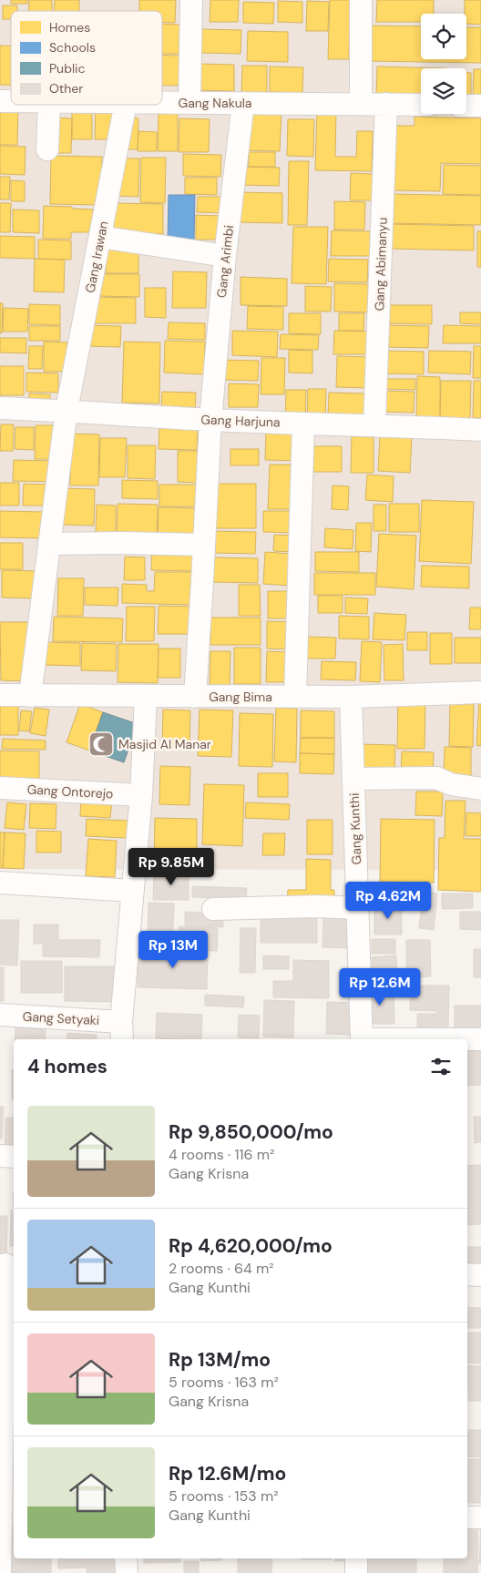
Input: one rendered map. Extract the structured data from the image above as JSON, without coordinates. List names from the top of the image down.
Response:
{
  "streets": {
    "street": [
      "Gang Nakula",
      "Gang Irawan",
      "Gang Arimbi",
      "Gang Abimanyu",
      "Gang Harjuna",
      "Gang Bima",
      "Gang Ontorejo",
      "Gang Kunthi",
      "Gang Setyaki"
    ]
  },
  "crossings": [
    ["Gang Nakula", "Gang Arimbi"],
    ["Gang Nakula", "Gang Abimanyu"],
    ["Gang Irawan", "Gang Harjuna"],
    ["Gang Irawan", "Gang Bima"],
    ["Gang Arimbi", "Gang Harjuna"],
    ["Gang Arimbi", "Gang Bima"],
    ["Gang Abimanyu", "Gang Harjuna"],
    ["Gang Bima", "Gang Kunthi"]
  ],
  "places": {
    "mosque": ["Masjid Al Manar"]
  },
  "legend": [
    "Homes",
    "Schools",
    "Public",
    "Other"
  ],
  "page": {
    "price": [
      "Rp 9.85M",
      "Rp 4.62M",
      "Rp 13M",
      "Rp 12.6M"
    ],
    "heading": "4 homes",
    "list": [
      {
        "name": "Rp 9,850,000/mo",
        "note": "4 rooms · 116 m² · Gang Krisna"
      },
      {
        "name": "Rp 4,620,000/mo",
        "note": "2 rooms · 64 m² · Gang Kunthi"
      },
      {
        "name": "Rp 13M/mo",
        "note": "5 rooms · 163 m² · Gang Krisna"
      },
      {
        "name": "Rp 12.6M/mo",
        "note": "5 rooms · 153 m² · Gang Kunthi"
      }
    ]
  }
}
